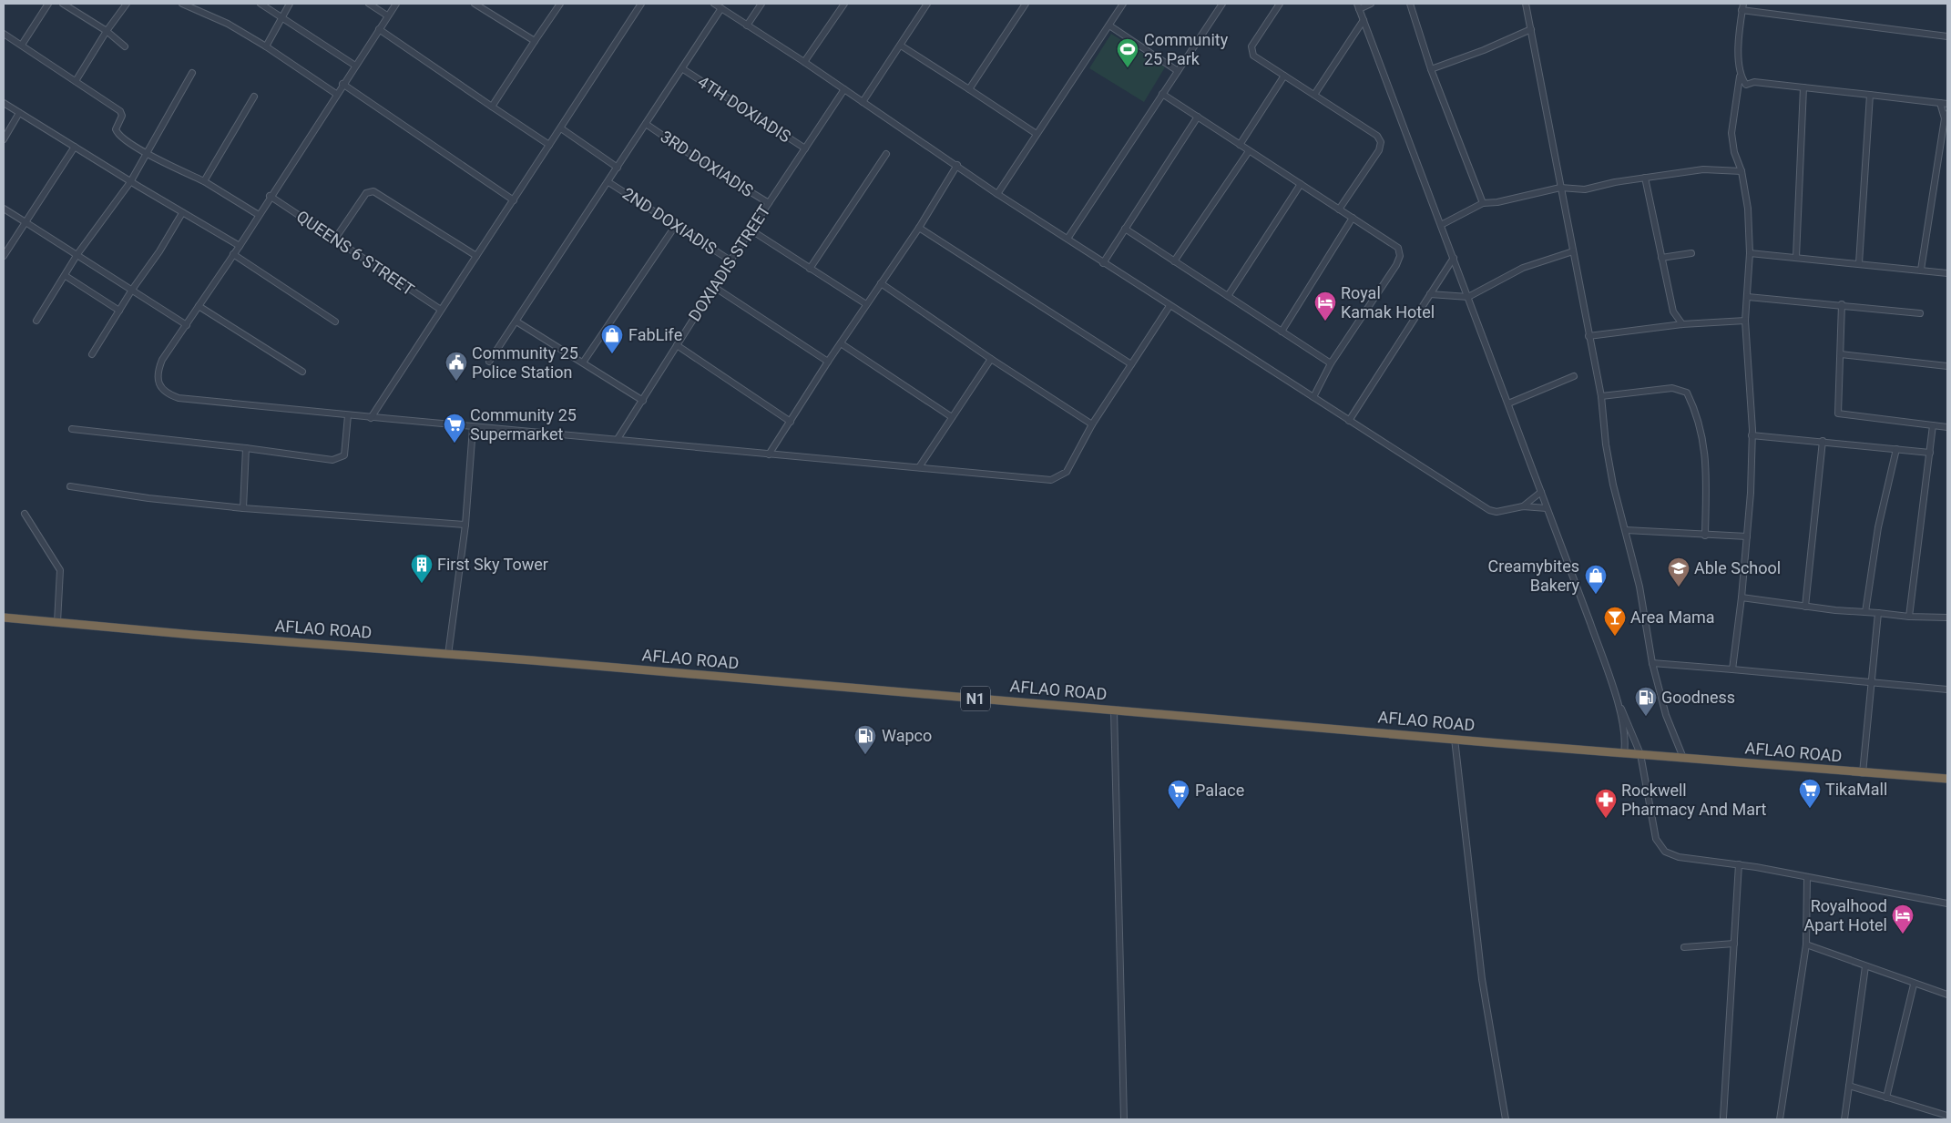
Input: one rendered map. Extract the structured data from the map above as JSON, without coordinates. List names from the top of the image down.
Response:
{
  "streets": {
    "highway": ["AFLAO ROAD", "N1"],
    "street": [
      "4TH DOXIADIS",
      "3RD DOXIADIS",
      "2ND DOXIADIS",
      "QUEENS 6 STREET",
      "DOXIADIS STREET"
    ]
  },
  "crossings": [
    ["4TH DOXIADIS", "DOXIADIS STREET"],
    ["3RD DOXIADIS", "DOXIADIS STREET"],
    ["2ND DOXIADIS", "DOXIADIS STREET"]
  ],
  "places": {
    "sports": ["Community 25 Park"],
    "hotel": ["Royal Kamak Hotel", "Royalhood Apart Hotel"],
    "shop": ["FabLife", "Creamybites Bakery"],
    "public building": ["Community 25 Police Station"],
    "supermarket": ["Community 25 Supermarket", "TikaMall", "Palace"],
    "building": ["First Sky Tower"],
    "school or university": ["Able School"],
    "bar": ["Area Mama"],
    "fuel station": ["Goodness", "Wapco"],
    "pharmacy": ["Rockwell Pharmacy And Mart"]
  }
}
